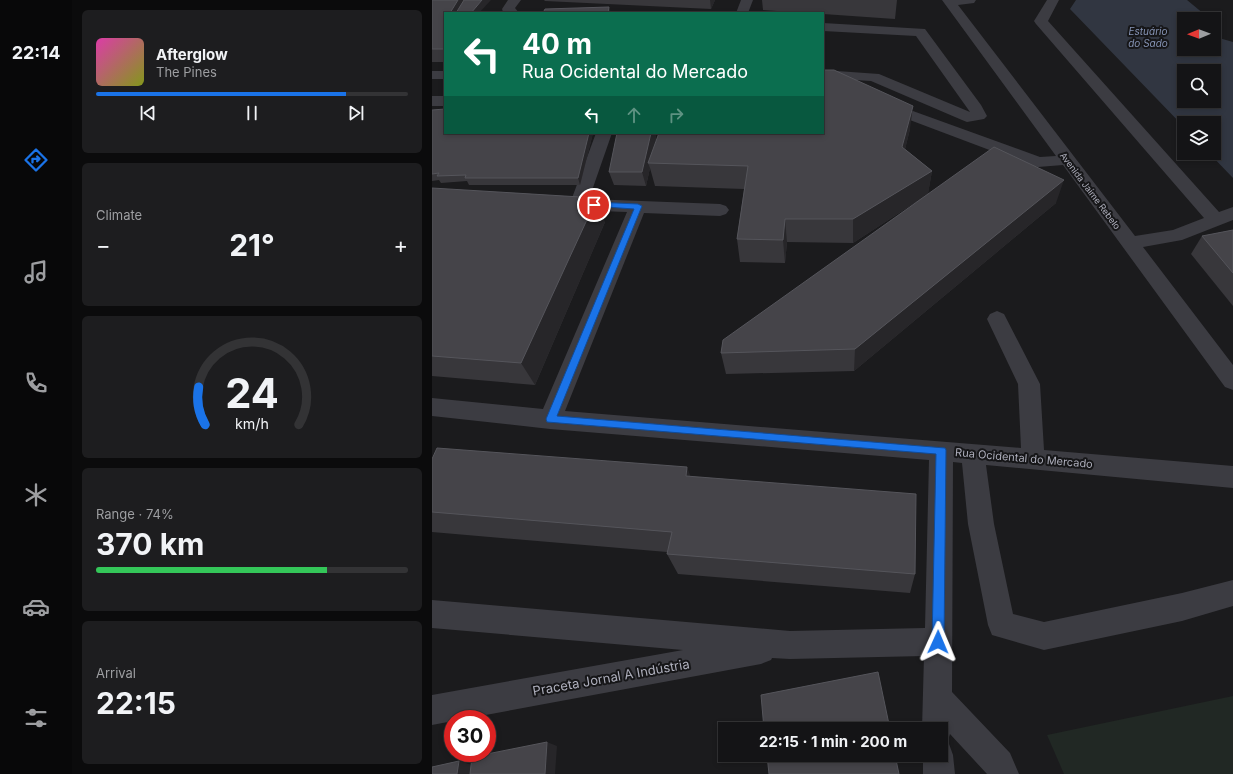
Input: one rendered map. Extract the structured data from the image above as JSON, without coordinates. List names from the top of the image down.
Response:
{
  "streets": {
    "street": ["Avenida Jaime Rebelo", "Rua Ocidental do Mercado", "Praceta Jornal A Indústria"]
  },
  "water": ["Estuário do Sado"],
  "north": "left",
  "page": {
    "tabs": "22:14",
    "turn": ["40 m", "Rua Ocidental do Mercado"],
    "song": ["Afterglow", "The Pines"],
    "tile": [
      "Climate",
      ["Range · 74%", "370 km"],
      ["Arrival", "22:15"]
    ],
    "heat": ["−", "21°", "+"],
    "limit": "30",
    "trip": "22:15 · 1 min · 200 m",
    "gauge": ["24", "km/h"]
  }
}
